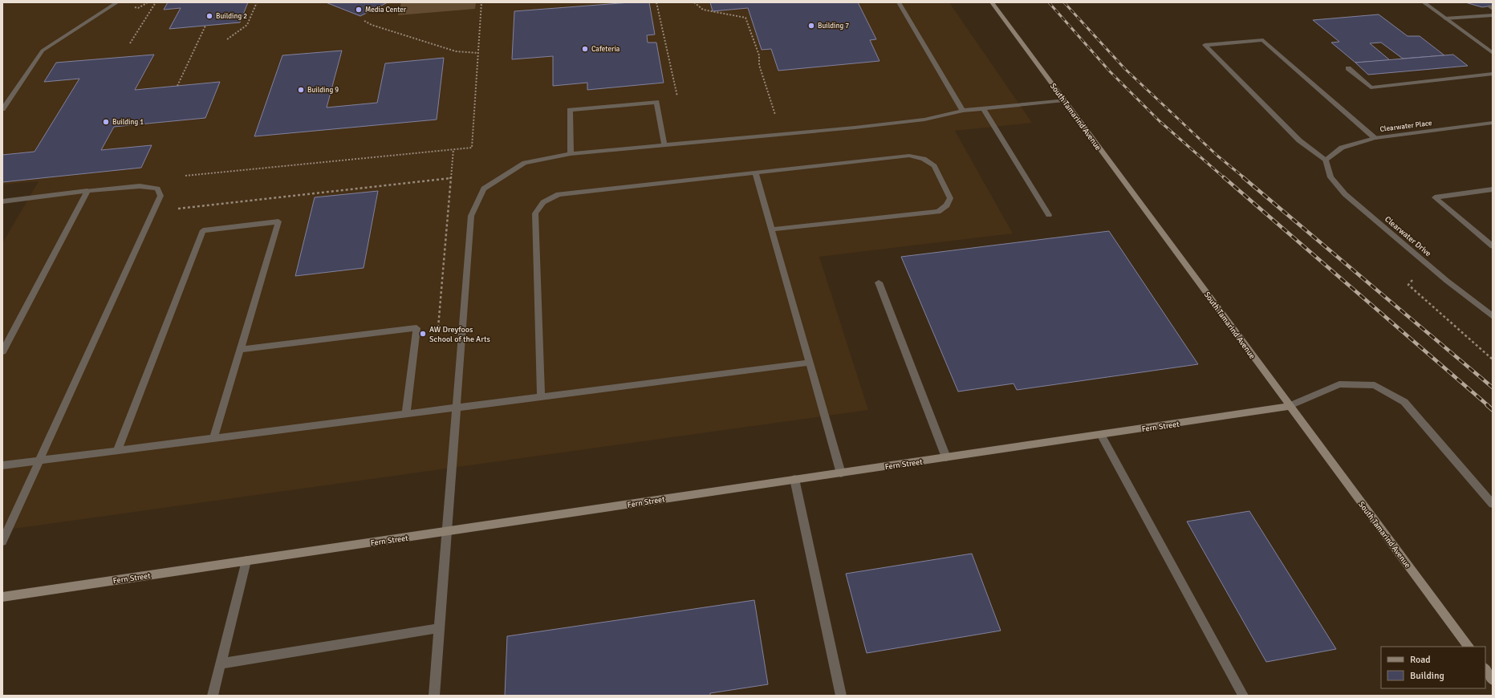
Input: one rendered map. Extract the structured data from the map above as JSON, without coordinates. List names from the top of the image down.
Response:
{
  "streets": {
    "street": [
      "South Tamarind Avenue",
      "Clearwater Place",
      "Clearwater Drive",
      "Fern Street"
    ]
  },
  "crossings": [
    ["South Tamarind Avenue", "Fern Street"],
    ["Clearwater Place", "Clearwater Drive"]
  ],
  "places": [
    "Media Center",
    "Building 2",
    "Building 7",
    "Cafeteria",
    "Building 9",
    "Building 1",
    "AW Dreyfoos School of the Arts"
  ],
  "legend": ["Road", "Building"]
}
